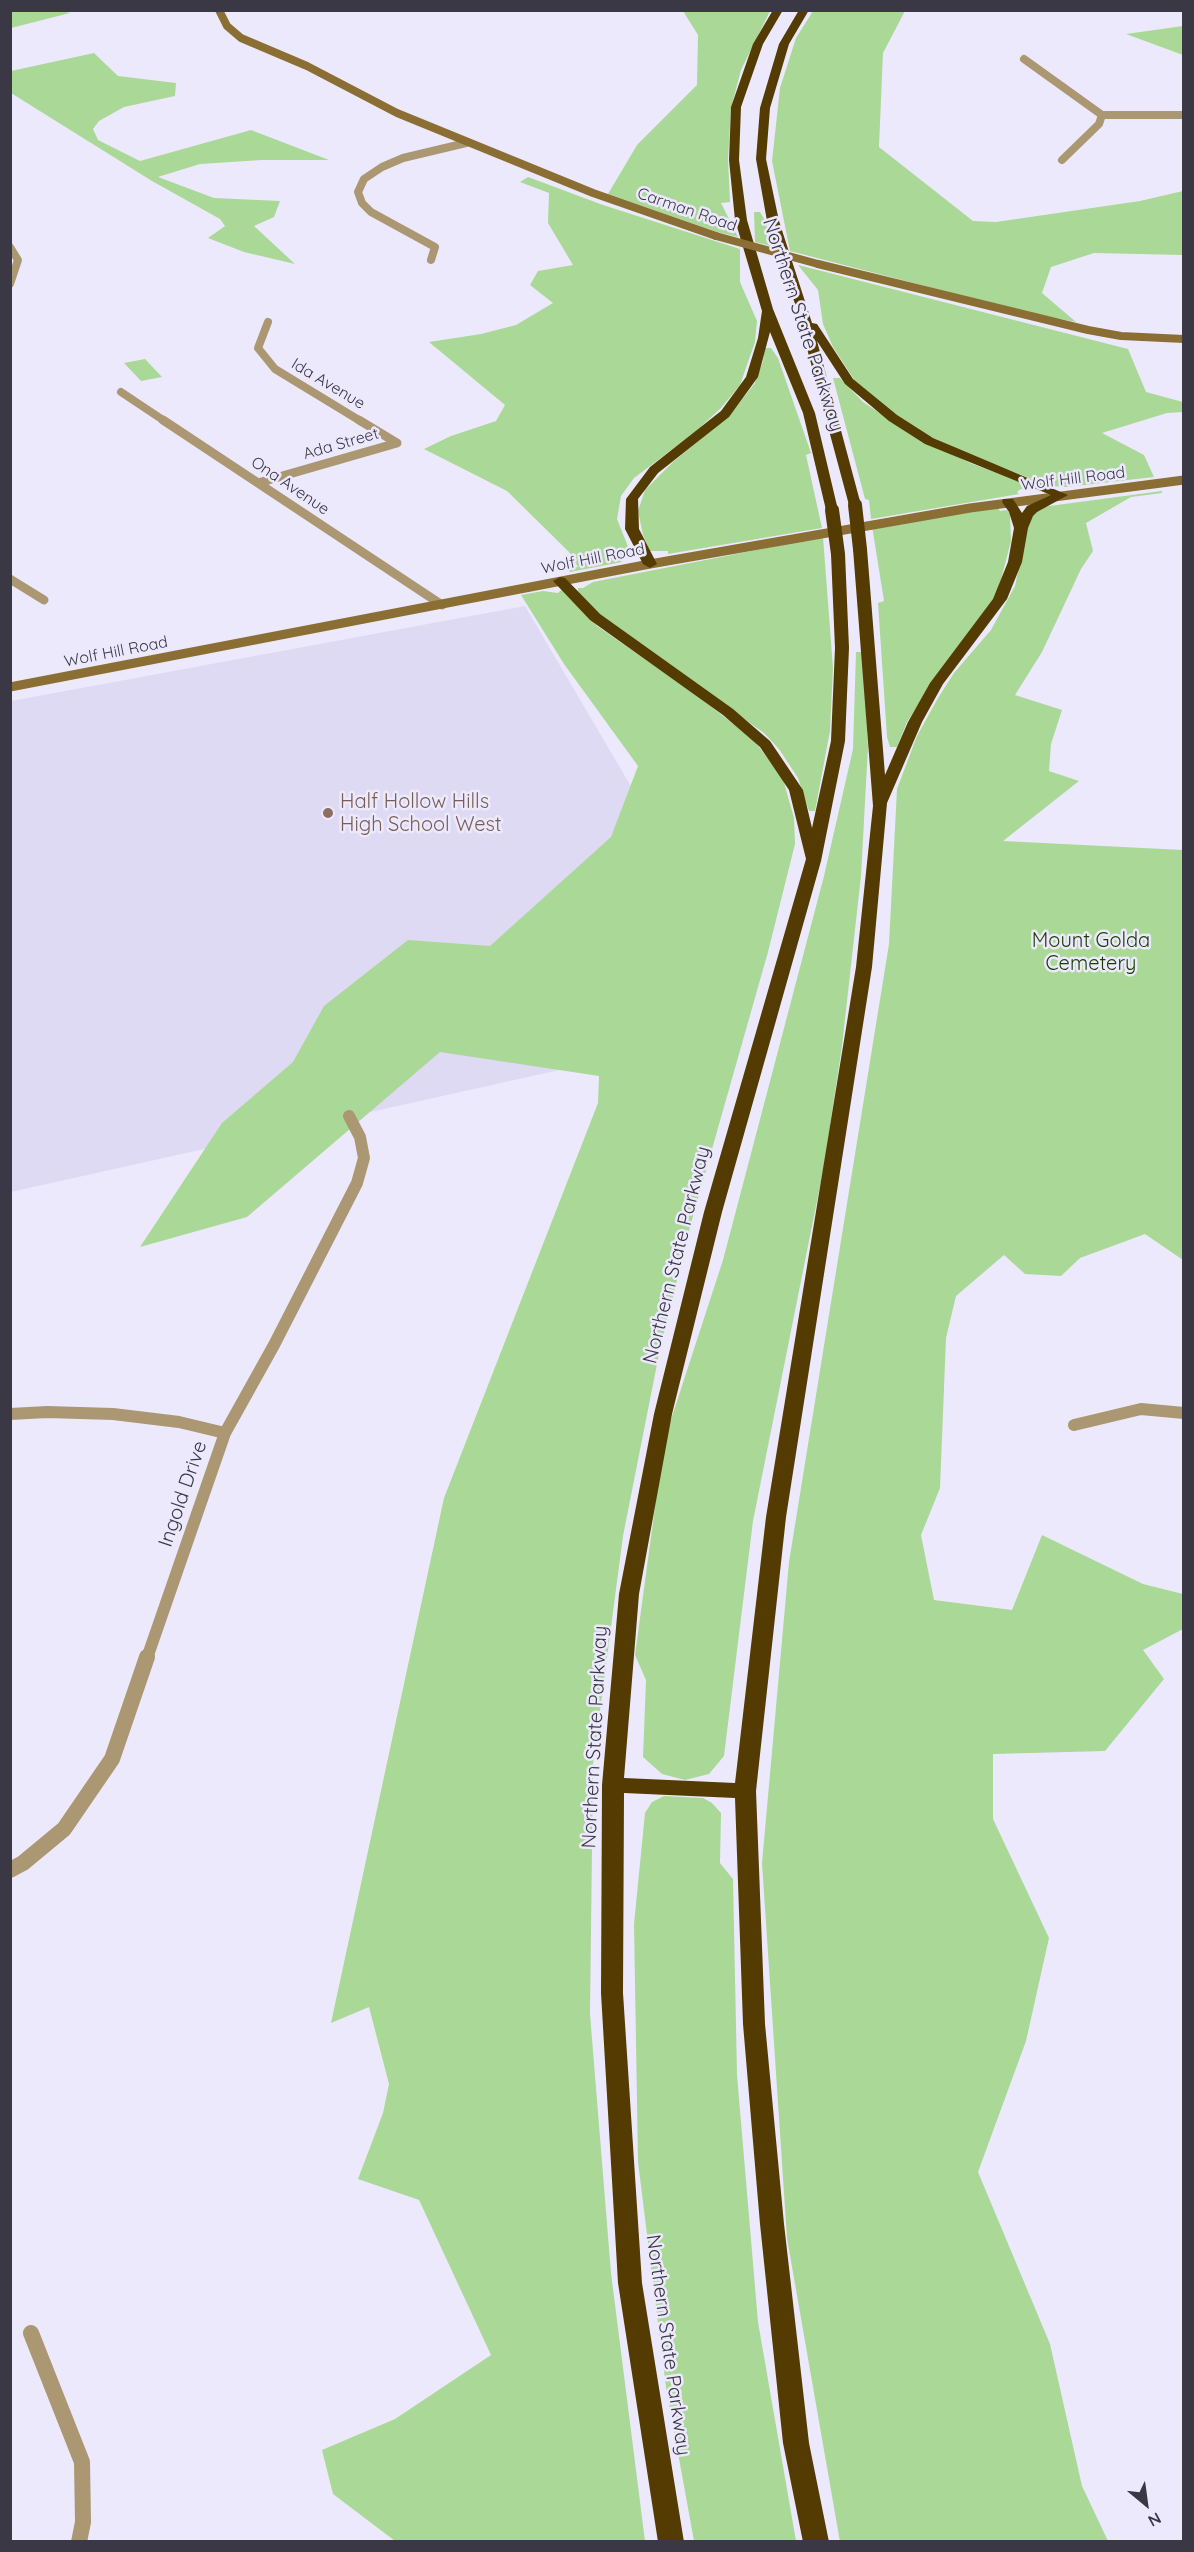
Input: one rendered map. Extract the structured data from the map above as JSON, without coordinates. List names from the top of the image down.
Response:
{
  "streets": {
    "highway": ["Northern State Parkway"],
    "street": [
      "Carman Road",
      "Ida Avenue",
      "Ada Street",
      "Wolf Hill Road",
      "Ona Avenue",
      "Ingold Drive"
    ]
  },
  "crossings": [
    ["Ida Avenue", "Ada Street"],
    ["Ada Street", "Ona Avenue"],
    ["Wolf Hill Road", "Ona Avenue"]
  ],
  "parks": ["Mount Golda Cemetery"],
  "places": ["Half Hollow Hills High School West"],
  "north": "bottom right"
}
